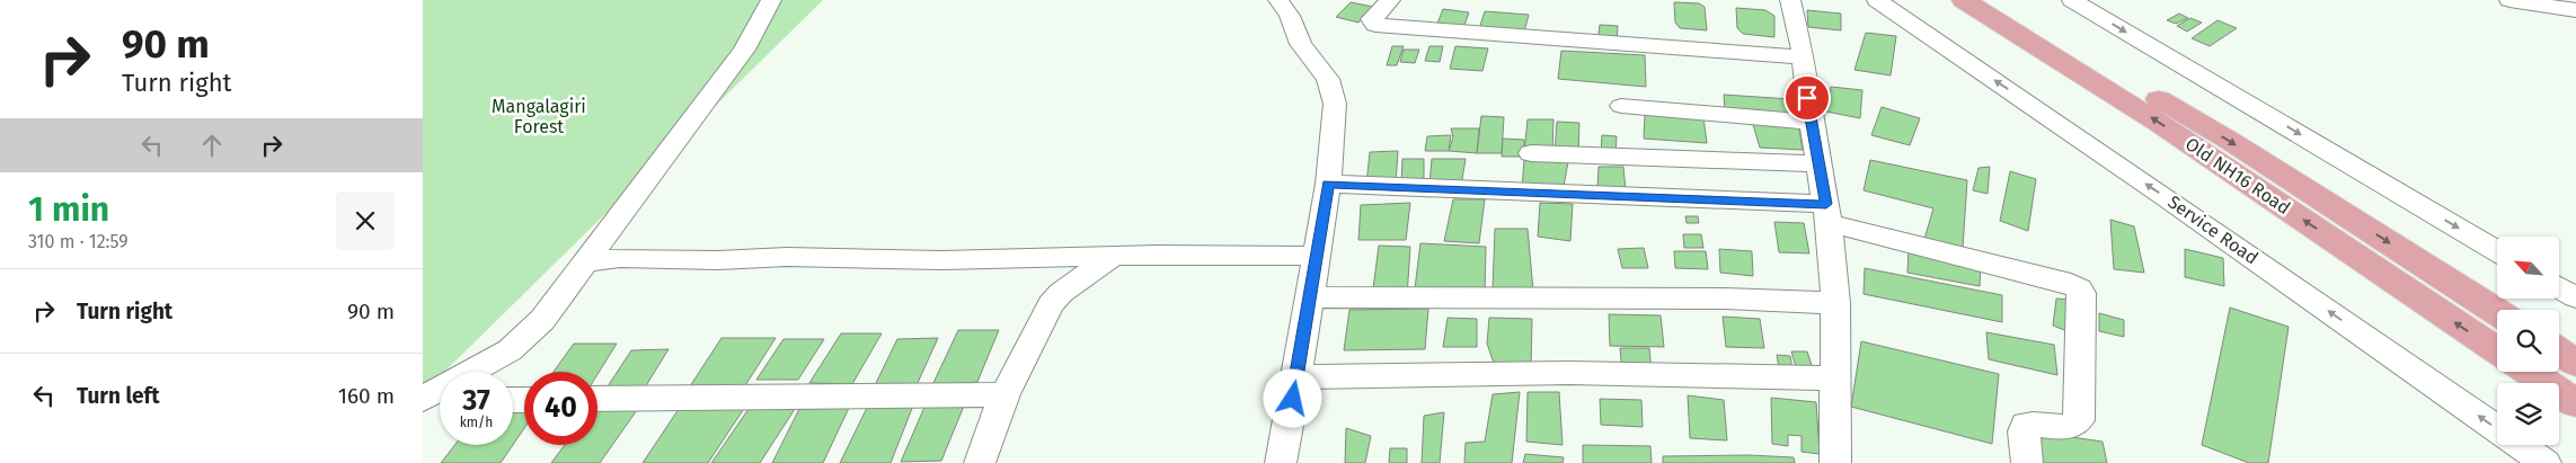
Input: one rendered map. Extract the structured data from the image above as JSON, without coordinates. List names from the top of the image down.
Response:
{
  "streets": {
    "main road": ["Old NH16 Road"],
    "street": ["Service Road"]
  },
  "parks": ["Mangalagiri Forest"],
  "north": "top left",
  "page": {
    "turn": ["90 m", "Turn right"],
    "heading": ["1 min", "310 m · 12:59"],
    "list": [
      {
        "name": "Turn right",
        "value": "90 m"
      },
      {
        "name": "Turn left",
        "value": "160 m"
      }
    ],
    "speed": "37 km/h",
    "limit": "40"
  }
}
